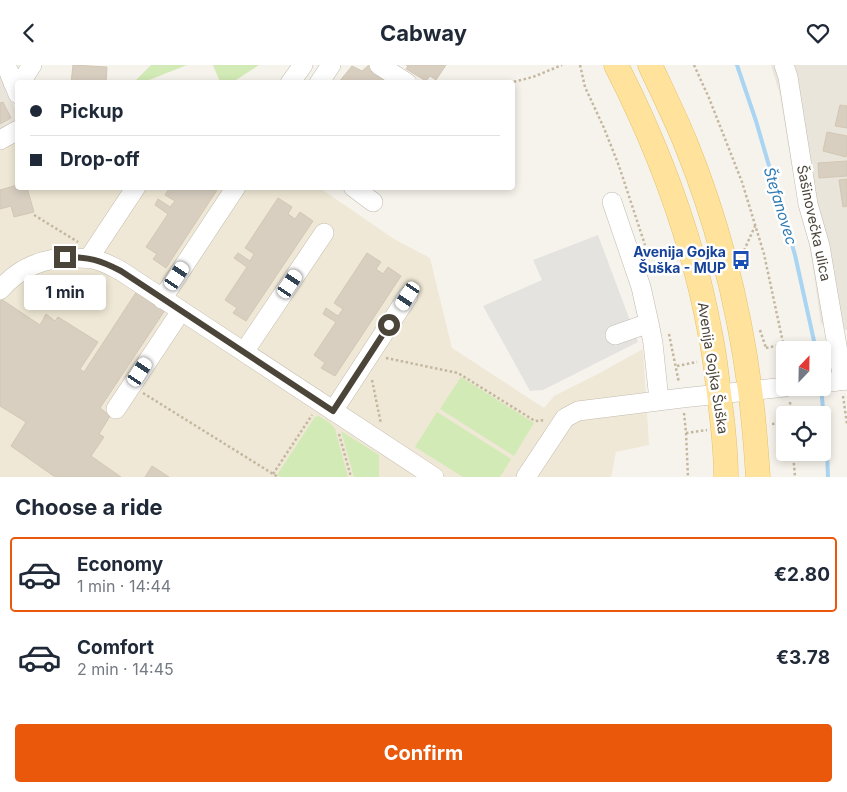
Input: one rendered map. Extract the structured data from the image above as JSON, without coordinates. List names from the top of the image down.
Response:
{
  "streets": {
    "main road": ["Avenija Gojka Šuška"],
    "street": ["Šašinovečka ulica"]
  },
  "water": ["Štefanovec"],
  "places": {
    "bus stop": ["Avenija Gojka Šuška - MUP"]
  },
  "north": "top",
  "page": {
    "header": "Cabway",
    "banner": ["Pickup", "Drop-off"],
    "bubble": "1 min",
    "heading": "Choose a ride",
    "list": [
      {
        "name": "Economy",
        "note": "1 min · 14:44",
        "value": "€2.80"
      },
      {
        "name": "Comfort",
        "note": "2 min · 14:45",
        "value": "€3.78"
      }
    ],
    "buttons": "Confirm"
  }
}
